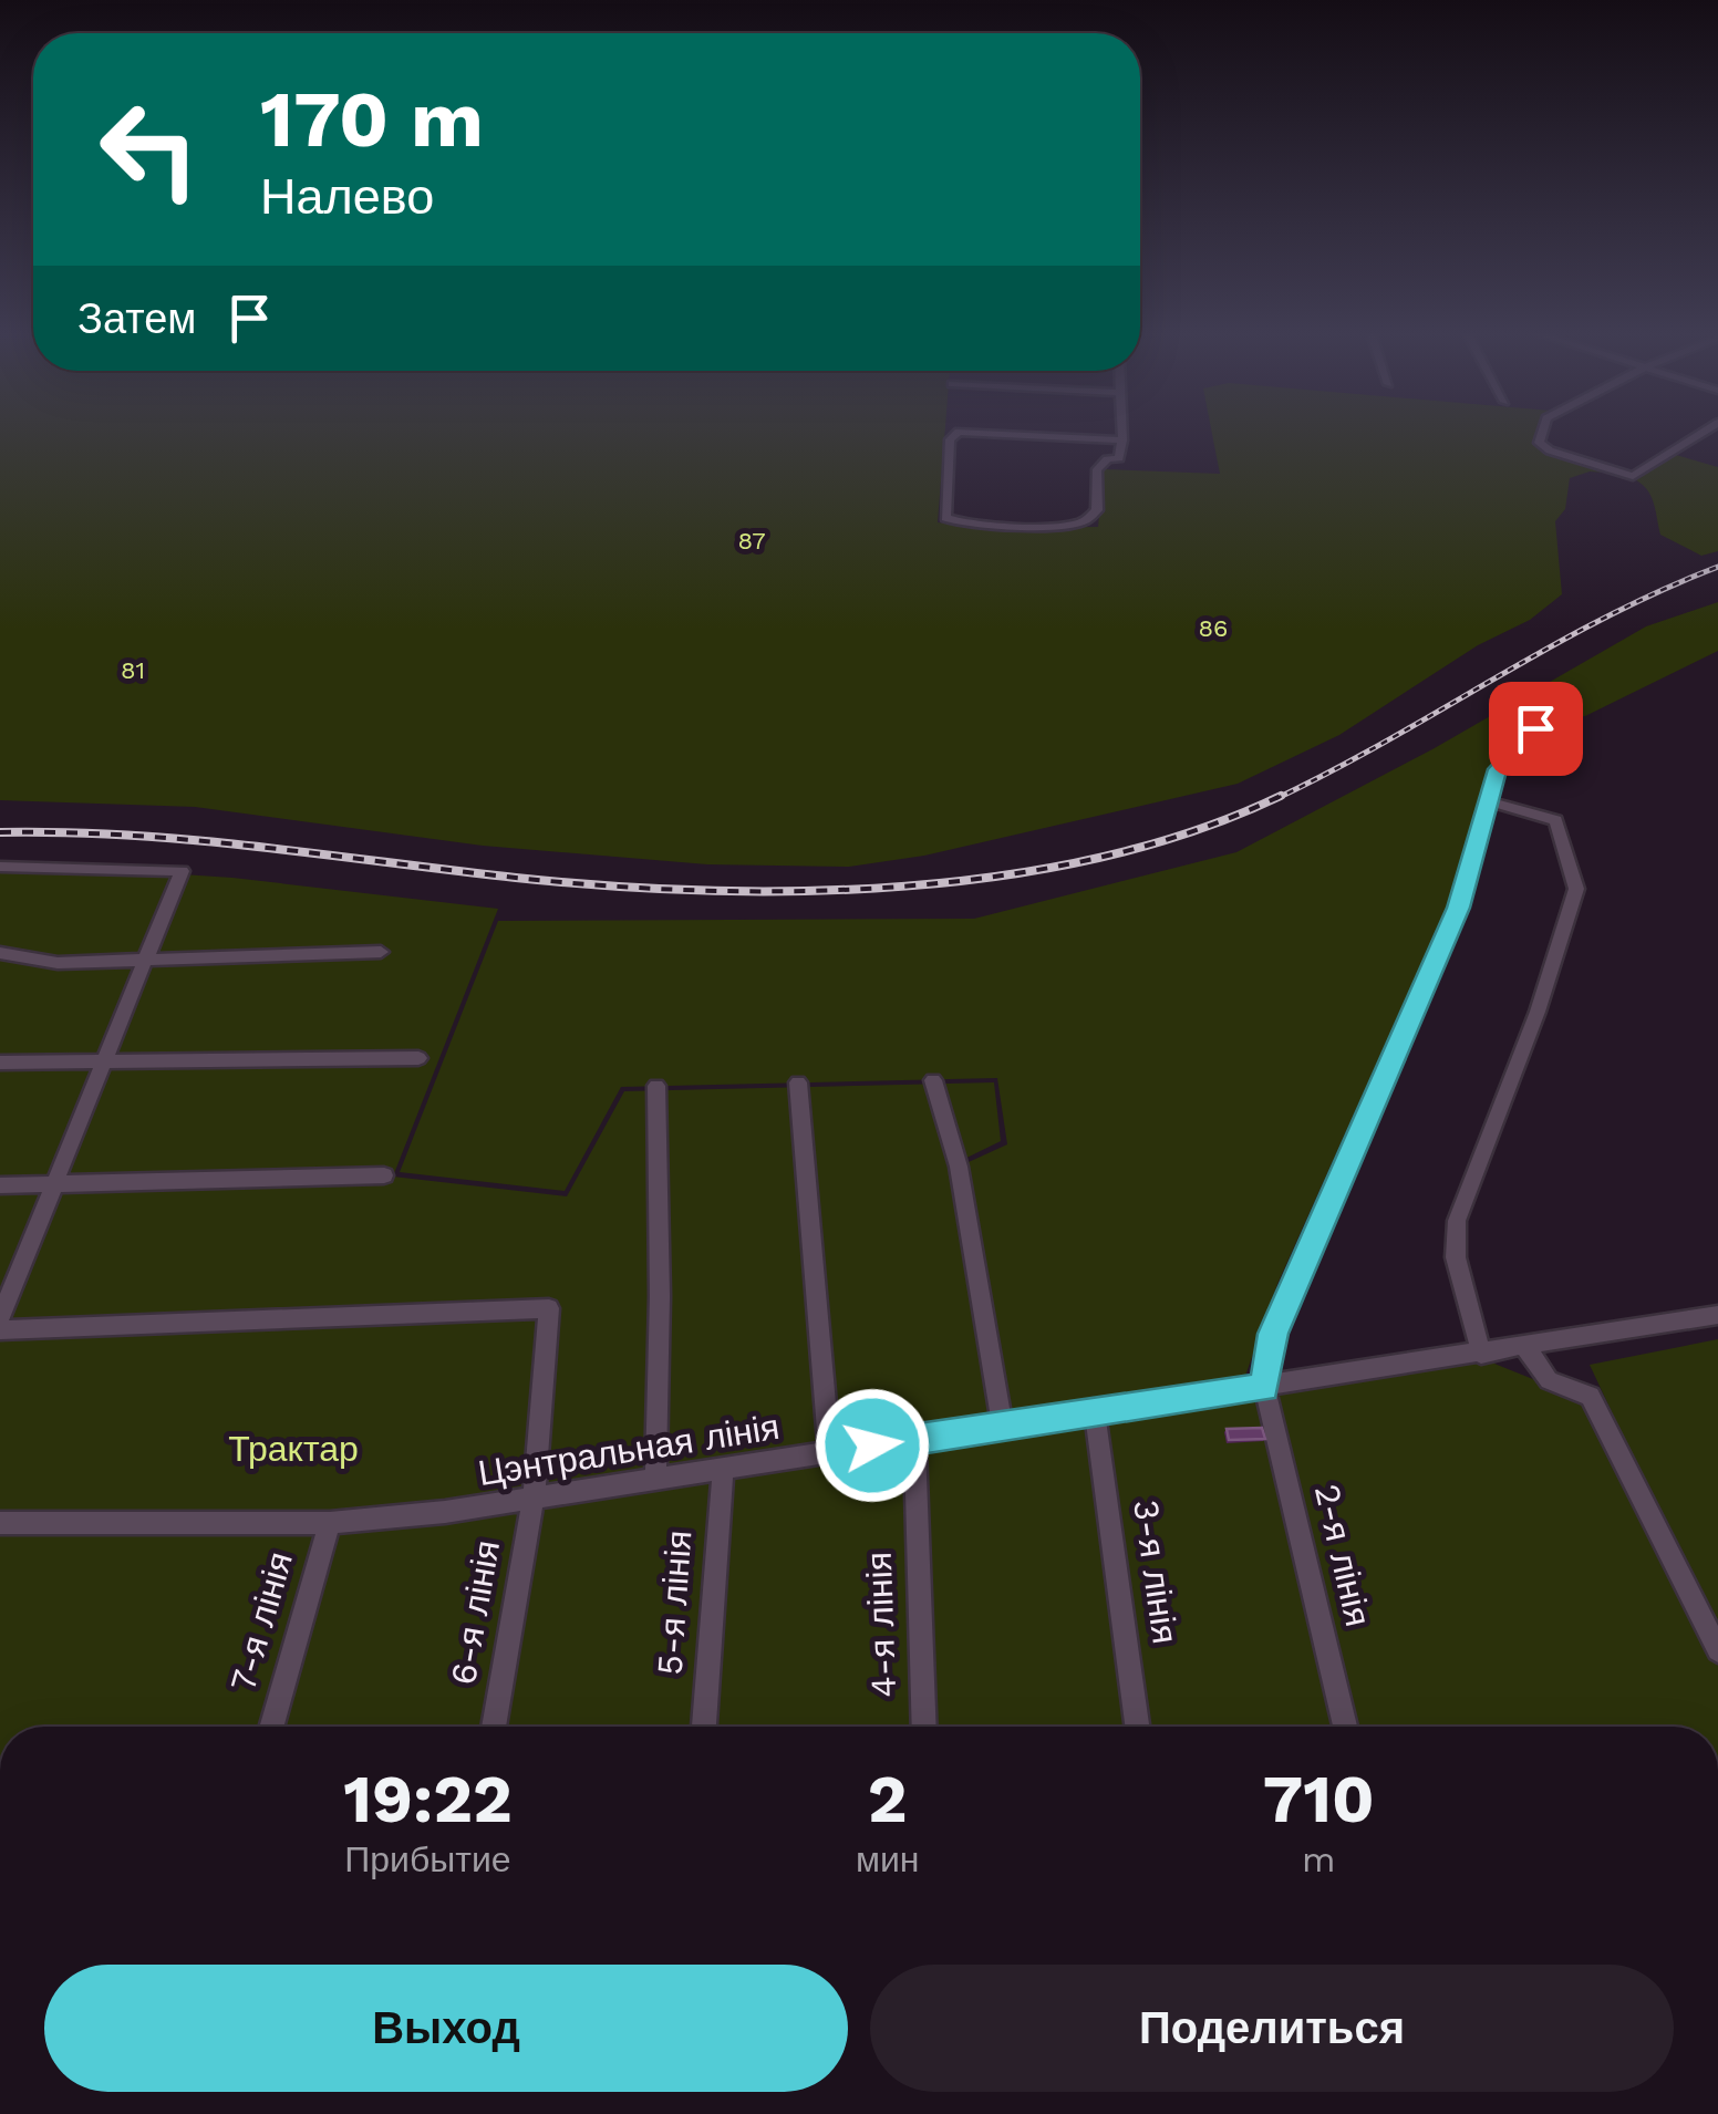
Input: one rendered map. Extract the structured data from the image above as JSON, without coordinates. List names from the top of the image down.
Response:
{
  "streets": {
    "street": [
      "Цэнтральная лінія",
      "2-я лінія",
      "3-я лінія",
      "5-я лінія",
      "6-я лінія",
      "7-я лінія",
      "4-я лінія"
    ]
  },
  "crossings": [
    ["Цэнтральная лінія", "2-я лінія"],
    ["Цэнтральная лінія", "3-я лінія"],
    ["Цэнтральная лінія", "5-я лінія"],
    ["Цэнтральная лінія", "6-я лінія"],
    ["Цэнтральная лінія", "7-я лінія"],
    ["Цэнтральная лінія", "4-я лінія"]
  ],
  "parks": [
    "87",
    "86",
    "81",
    "Трактар"
  ],
  "page": {
    "turn": ["170 m", "Налево"],
    "then": "Затем",
    "eta": [
      "19:22",
      "Прибытие",
      "2",
      "мин",
      "710",
      "m"
    ],
    "buttons": ["Выход", "Поделиться"]
  }
}
